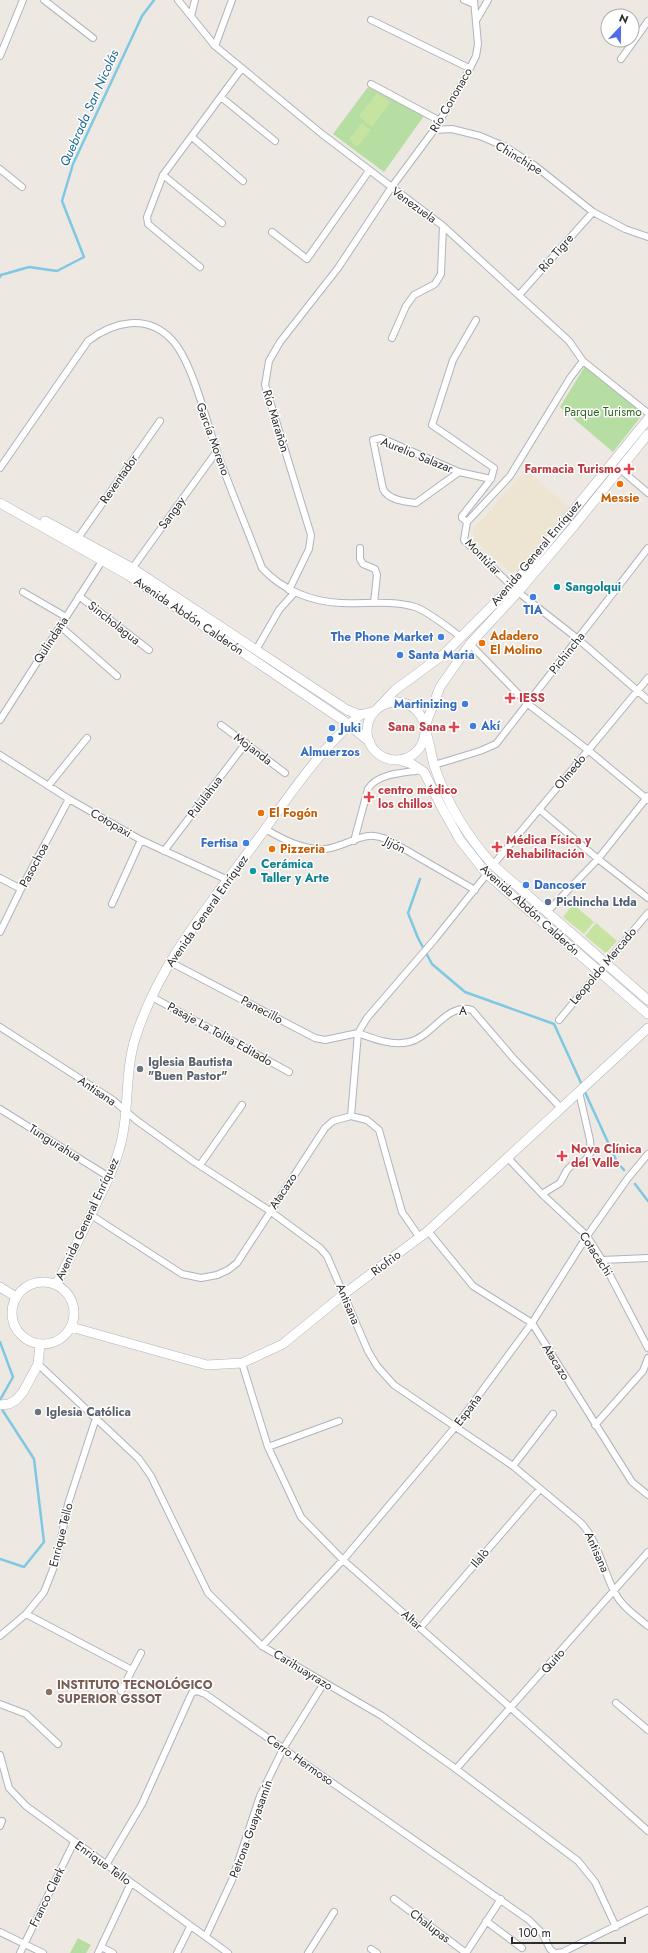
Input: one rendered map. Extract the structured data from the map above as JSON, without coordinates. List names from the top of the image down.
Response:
{
  "streets": {
    "main road": ["Avenida General Enríquez", "Avenida Abdón Calderón", "Riofrìo"],
    "street": [
      "Río Cononaco",
      "Chinchipe",
      "Venezuela",
      "Río Tigre",
      "Río Marañòn",
      "García Moreno",
      "Aurelio Salazar",
      "Reventador",
      "Sangay",
      "Montùfar",
      "Sincholagua",
      "Qulindaña",
      "Pichincha",
      "Mojanda",
      "Olmedo",
      "Pululahua",
      "Cotopaxi",
      "Jijón",
      "Pasochoa",
      "Leopoldo Mercado",
      "Panecillo",
      "A",
      "Pasaje La Tolita Editado",
      "Antisana",
      "Tungurahua",
      "Atacazo",
      "Cotacachi",
      "España",
      "Enrique Tello",
      "Ilalò",
      "Altar",
      "Quito",
      "Carihuayrazo",
      "Cerro Hermoso",
      "Petrona Guayasamín",
      "Franco Clerk",
      "Chalupas"
    ]
  },
  "crossings": [
    ["Río Cononaco", "Chinchipe"],
    ["Río Cononaco", "Venezuela"],
    ["Río Cononaco", "Río Marañòn"],
    ["Chinchipe", "Río Tigre"],
    ["Venezuela", "Río Tigre"],
    ["Venezuela", "Río Marañòn"],
    ["Venezuela", "Montùfar"],
    ["Río Marañòn", "García Moreno"],
    ["Río Marañòn", "Avenida Abdón Calderón"],
    ["García Moreno", "Sangay"],
    ["García Moreno", "Avenida General Enríquez"],
    ["Reventador", "Avenida Abdón Calderón"],
    ["Sangay", "Avenida Abdón Calderón"],
    ["Avenida General Enríquez", "Montùfar"],
    ["Avenida General Enríquez", "Avenida Abdón Calderón"],
    ["Avenida General Enríquez", "Cotopaxi"],
    ["Avenida General Enríquez", "Jijón"],
    ["Avenida General Enríquez", "Panecillo"],
    ["Avenida General Enríquez", "Pasaje La Tolita Editado"],
    ["Avenida General Enríquez", "Antisana"],
    ["Avenida General Enríquez", "Tungurahua"],
    ["Avenida General Enríquez", "Atacazo"],
    ["Avenida General Enríquez", "Riofrìo"],
    ["Montùfar", "Pichincha"],
    ["Montùfar", "Olmedo"],
    ["Avenida Abdón Calderón", "Qulindaña"],
    ["Avenida Abdón Calderón", "Pichincha"],
    ["Avenida Abdón Calderón", "Olmedo"],
    ["Avenida Abdón Calderón", "Leopoldo Mercado"],
    ["Sincholagua", "Qulindaña"],
    ["Mojanda", "Pululahua"],
    ["Pululahua", "Cotopaxi"],
    ["Cotopaxi", "Pasochoa"],
    ["Panecillo", "A"],
    ["A", "Riofrìo"],
    ["Antisana", "Atacazo"],
    ["Antisana", "Riofrìo"],
    ["Antisana", "España"],
    ["Antisana", "Ilalò"],
    ["Antisana", "Quito"],
    ["Atacazo", "Riofrìo"],
    ["Atacazo", "España"],
    ["Cotacachi", "Riofrìo"],
    ["Cotacachi", "España"],
    ["Riofrìo", "Altar"],
    ["España", "Altar"],
    ["España", "Carihuayrazo"],
    ["Enrique Tello", "Carihuayrazo"],
    ["Enrique Tello", "Cerro Hermoso"],
    ["Enrique Tello", "Petrona Guayasamín"],
    ["Enrique Tello", "Franco Clerk"],
    ["Ilalò", "Altar"],
    ["Altar", "Quito"],
    ["Quito", "Carihuayrazo"],
    ["Carihuayrazo", "Cerro Hermoso"],
    ["Carihuayrazo", "Petrona Guayasamín"],
    ["Cerro Hermoso", "Petrona Guayasamín"]
  ],
  "water": ["Quebrada San Nicolás"],
  "parks": ["Parque Turismo"],
  "places": {
    "health": [
      "Farmacia Turismo",
      "IESS",
      "Sana Sana",
      "centro médico los chillos",
      "Médica Física y Rehabilitación",
      "Nova Clínica del Valle"
    ],
    "other": [
      "Messie",
      "Sangolqui",
      "TIA",
      "The Phone Market",
      "Adadero El Molino",
      "Santa Maria",
      "Martinizing",
      "Akí",
      "Juki",
      "Almuerzos",
      "El Fogón",
      "Fertisa",
      "Pizzeria",
      "Cerámica Taller y Arte",
      "Dancoser",
      "Pichincha Ltda",
      "Iglesia Bautista \"Buen Pastor\"",
      "Iglesia Católica",
      "INSTITUTO TECNOLÓGICO SUPERIOR GSSOT"
    ]
  },
  "scale_bar": "100 m",
  "north": "top"
}
